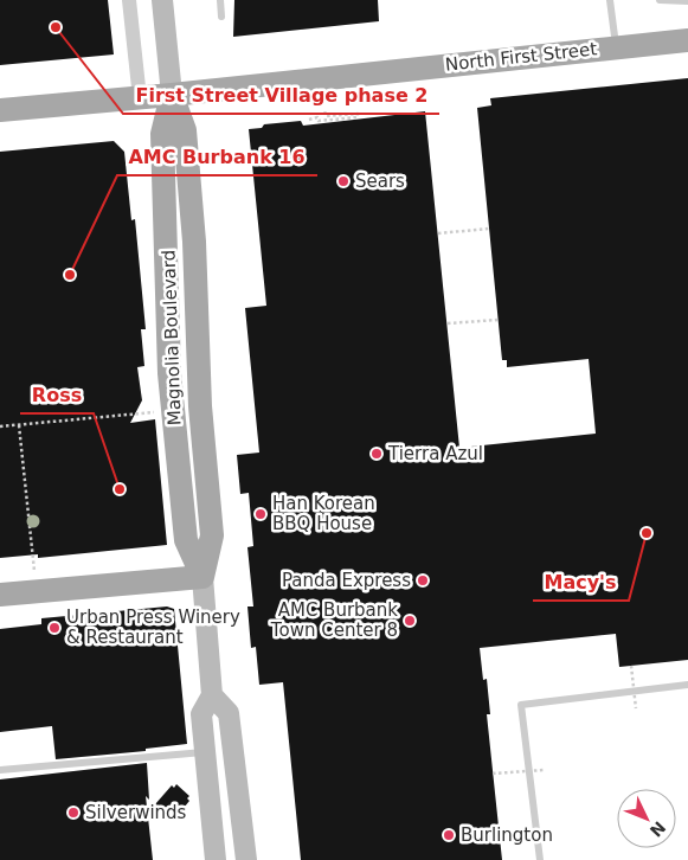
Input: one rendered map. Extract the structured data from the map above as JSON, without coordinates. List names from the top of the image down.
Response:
{
  "streets": {
    "main road": ["North First Street", "Magnolia Boulevard"]
  },
  "crossings": [
    ["North First Street", "Magnolia Boulevard"]
  ],
  "places": [
    "First Street Village phase 2",
    "Sears",
    "AMC Burbank 16",
    "Tierra Azul",
    "Ross",
    "Han Korean BBQ House",
    "Macy's",
    "Panda Express",
    "AMC Burbank Town Center 8",
    "Urban Press Winery & Restaurant",
    "Silverwinds",
    "Burlington"
  ],
  "north": "bottom right"
}
